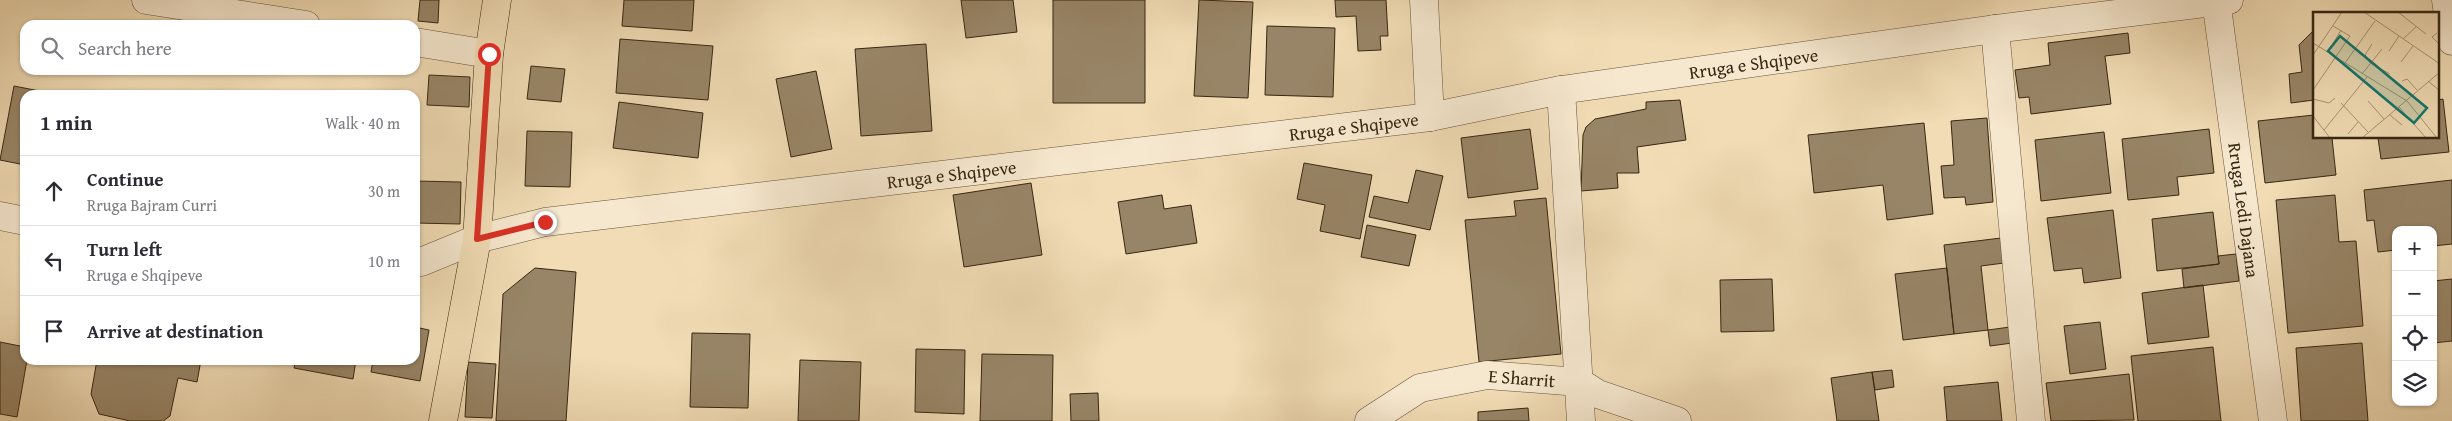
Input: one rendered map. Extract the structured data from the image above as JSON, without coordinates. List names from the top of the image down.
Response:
{
  "streets": {
    "street": ["Rruga e Shqipeve", "Rruga Ledi Dajana", "E Sharrit"]
  },
  "crossings": [
    ["Rruga e Shqipeve", "Rruga Ledi Dajana"]
  ],
  "page": {
    "search": "Search here",
    "heading": ["1 min", "Walk · 40 m"],
    "list": [
      ["Continue", "Rruga Bajram Curri", "30 m"],
      ["Turn left", "Rruga e Shqipeve", "10 m"],
      "Arrive at destination"
    ],
    "map_buttons": ["+", "−"]
  }
}
